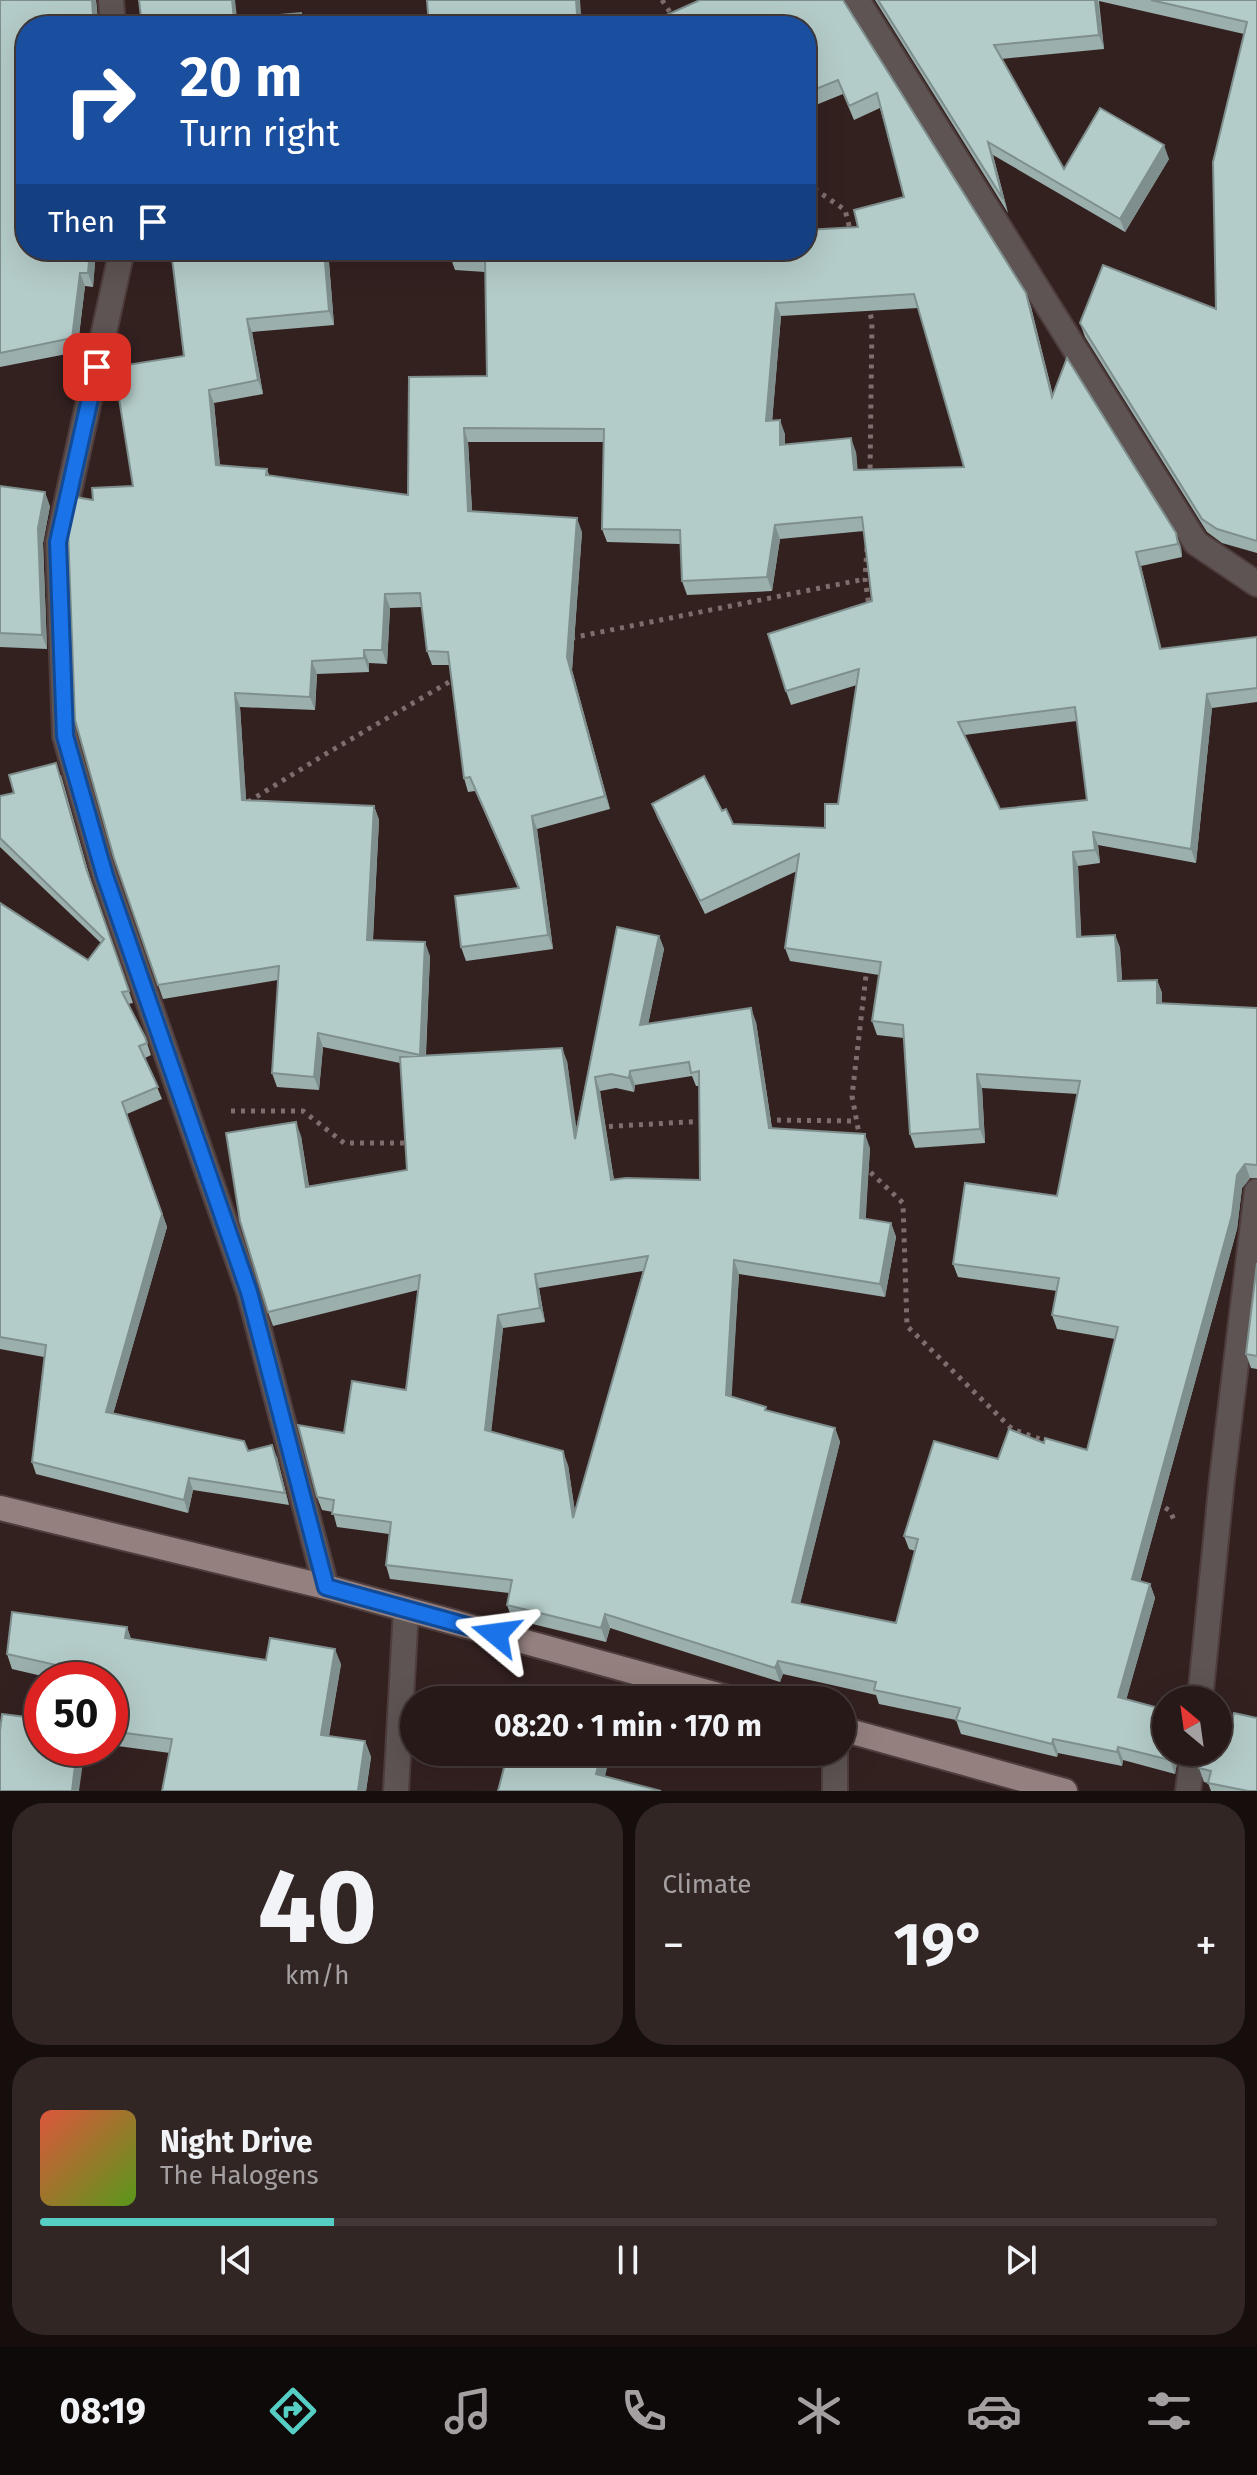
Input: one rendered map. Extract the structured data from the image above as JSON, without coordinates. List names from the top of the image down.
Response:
{
  "north": "top left",
  "page": {
    "turn": ["20 m", "Turn right"],
    "then": "Then",
    "limit": "50",
    "trip": "08:20 · 1 min · 170 m",
    "tile": [
      ["40", "km/h"],
      "Climate"
    ],
    "heat": ["−", "19°", "+"],
    "song": ["Night Drive", "The Halogens"],
    "tabs": "08:19"
  }
}
